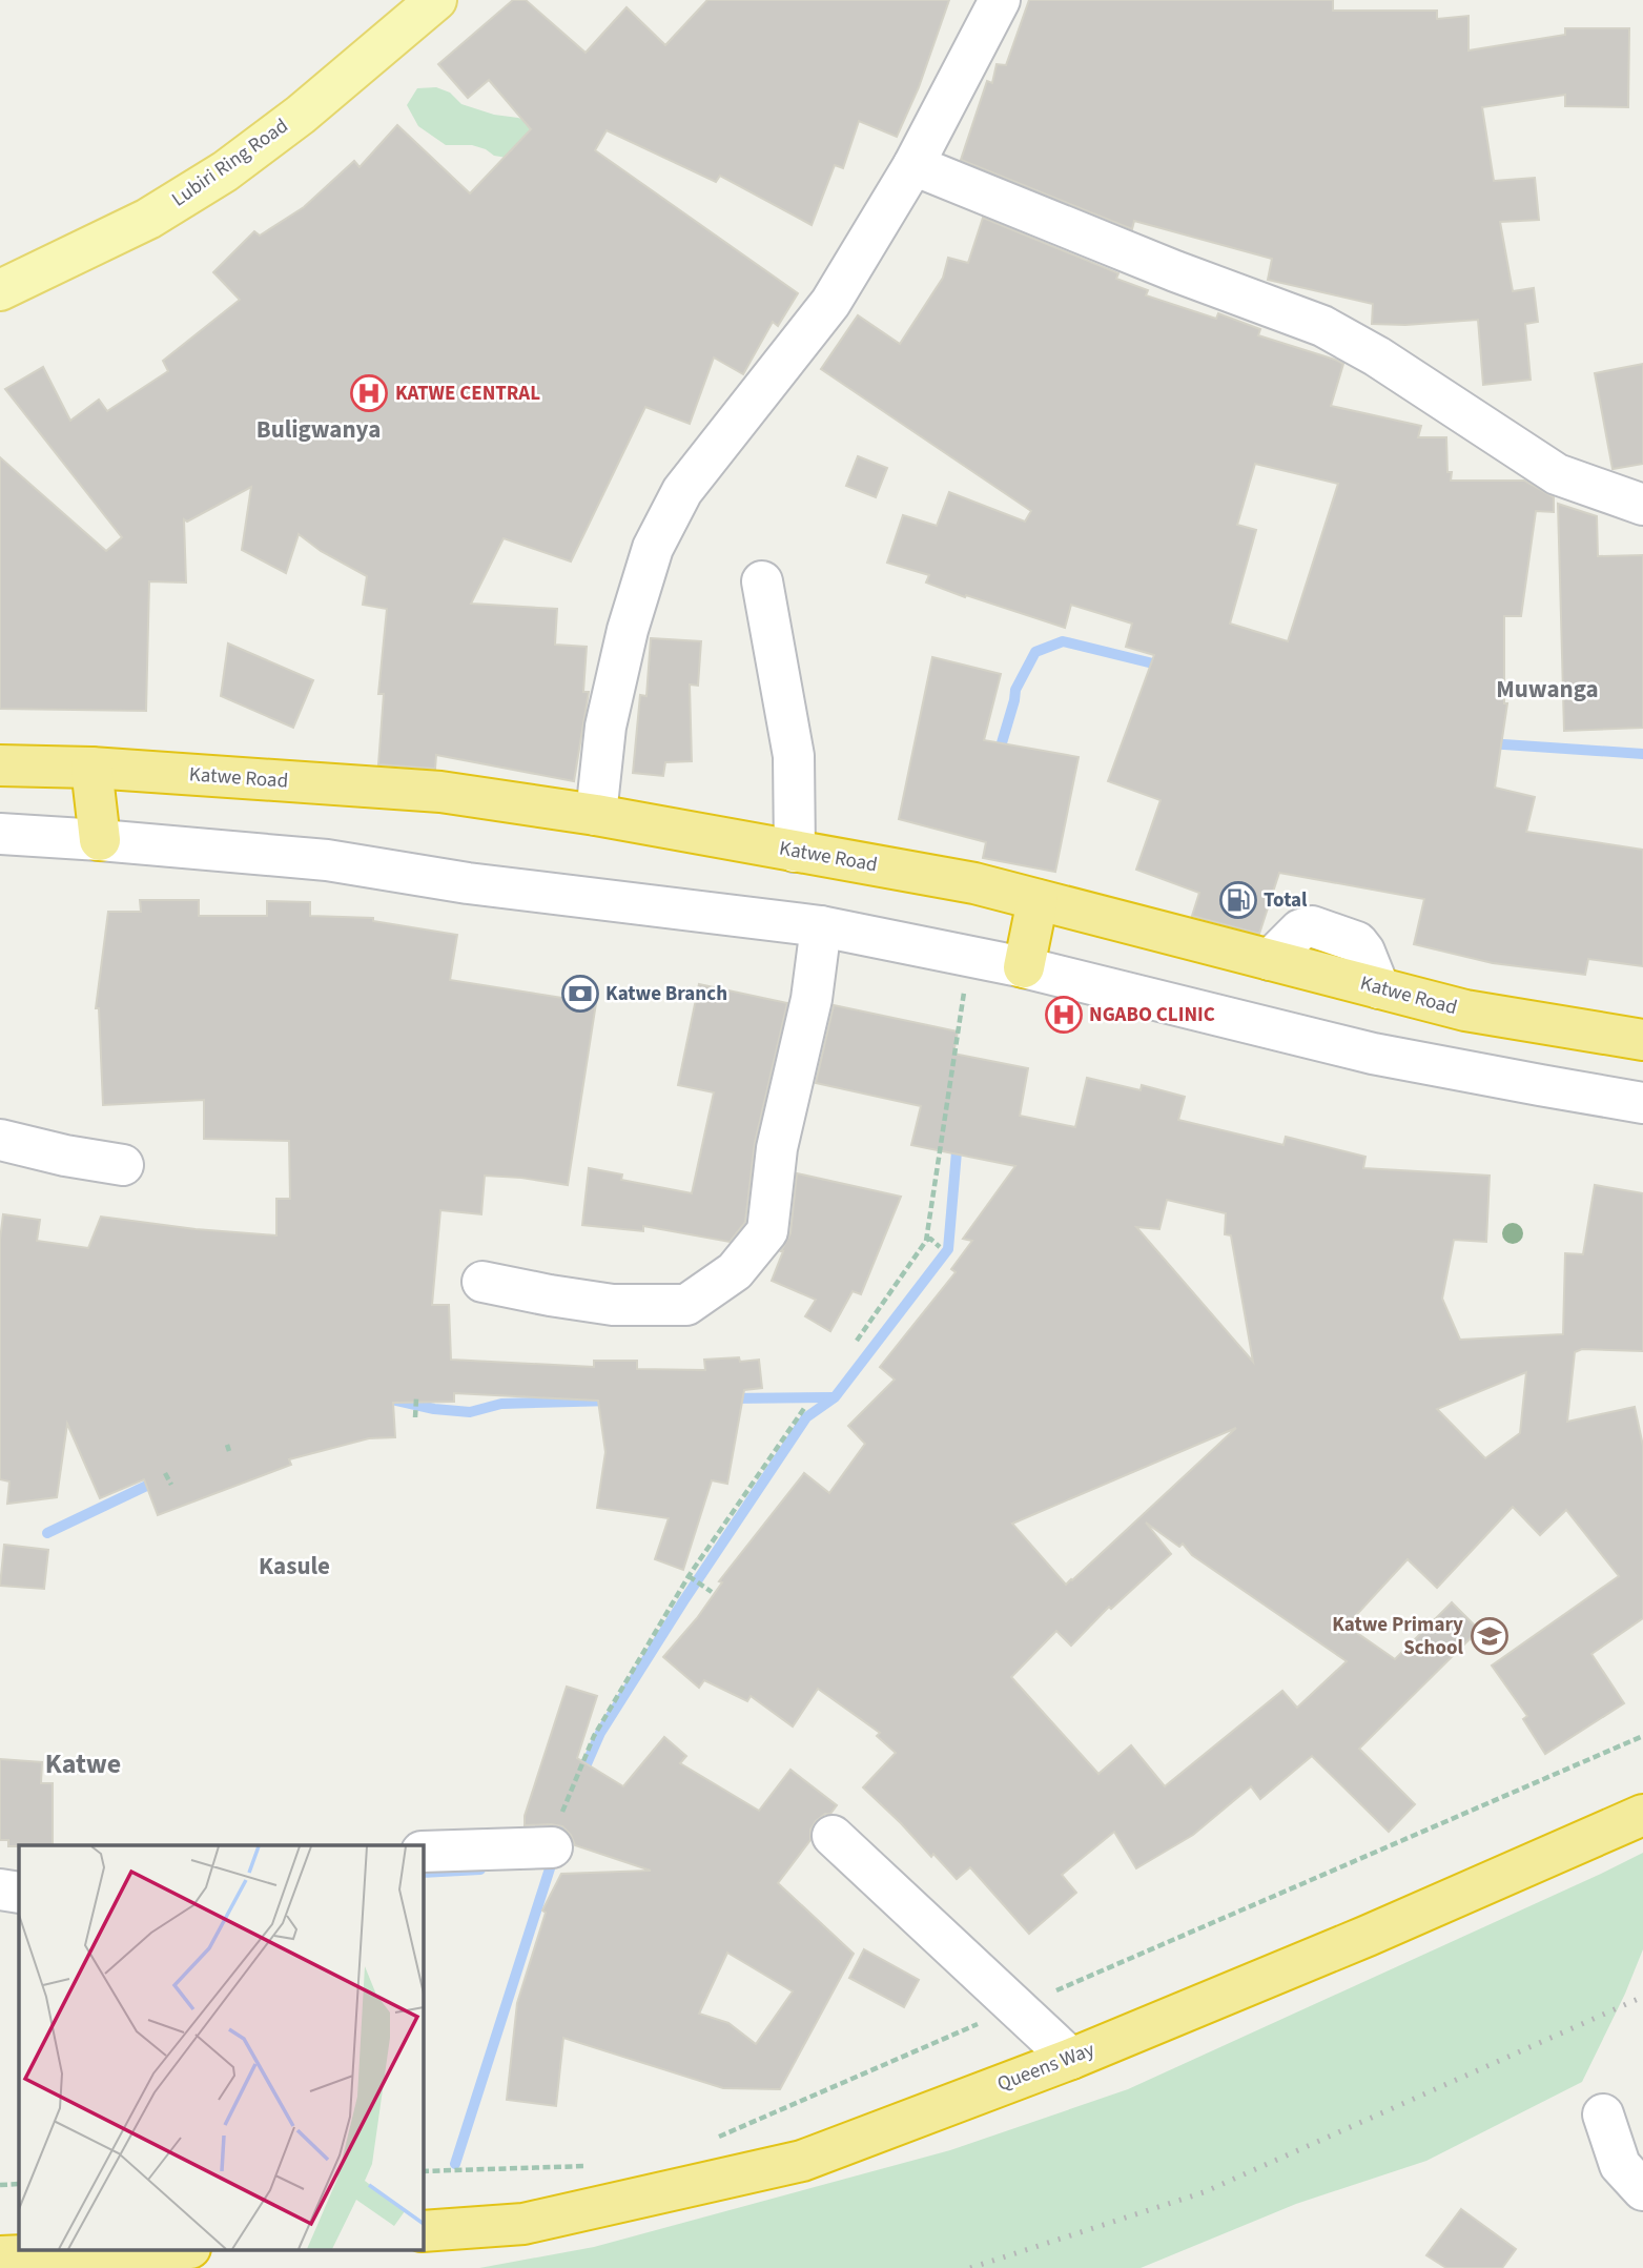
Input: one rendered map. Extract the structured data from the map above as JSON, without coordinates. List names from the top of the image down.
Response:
{
  "streets": {
    "highway": ["Katwe Road", "Queens Way"],
    "main road": ["Lubiri Ring Road"]
  },
  "districts": [
    "Buligwanya",
    "Muwanga",
    "Kasule",
    "Katwe"
  ],
  "places": {
    "hospital": ["KATWE CENTRAL", "NGABO CLINIC"],
    "fuel station": ["Total"],
    "bank": ["Katwe Branch"],
    "school or university": ["Katwe Primary School"]
  }
}
